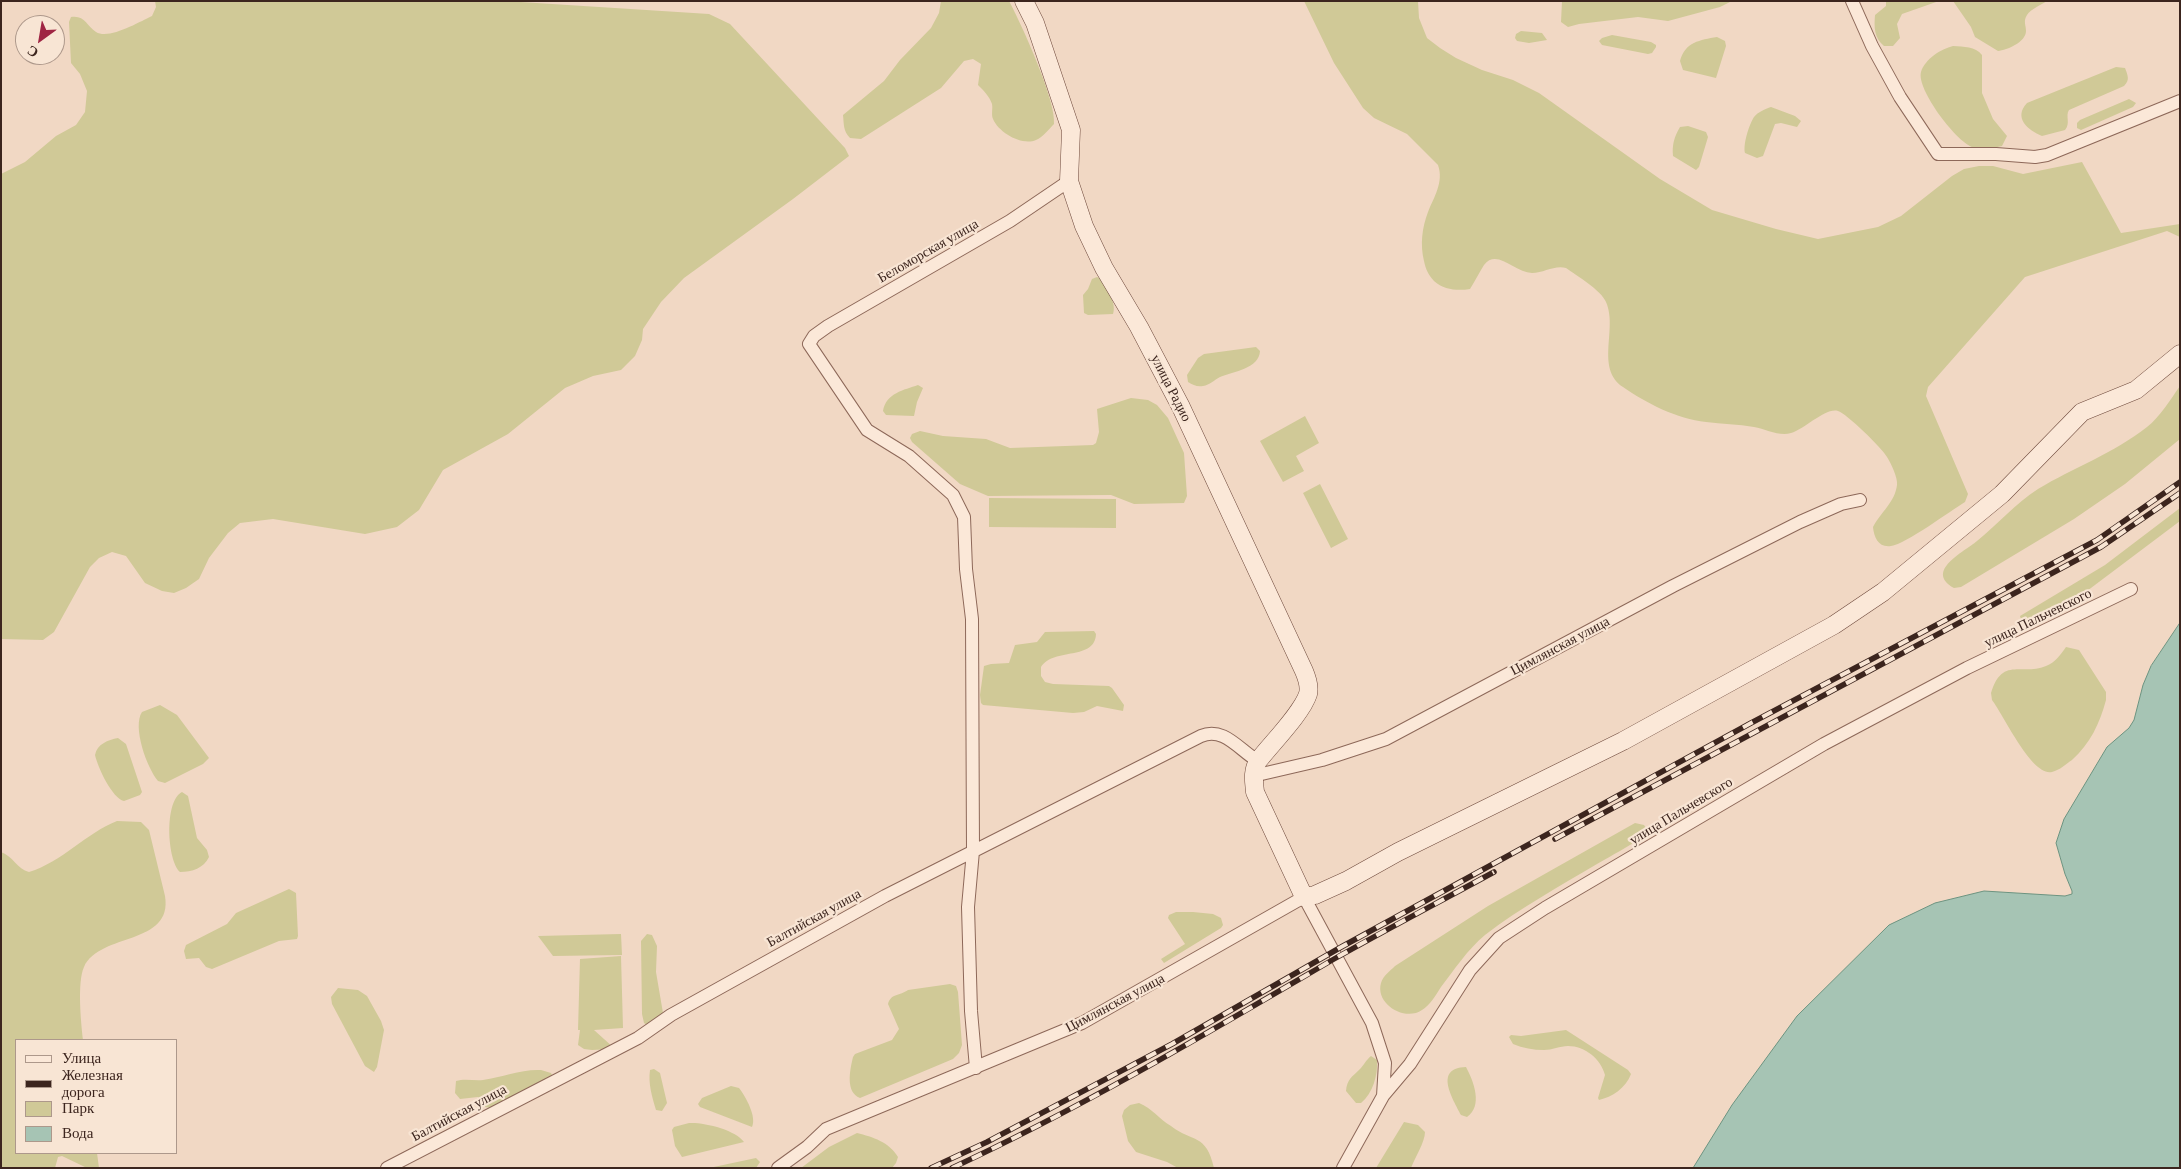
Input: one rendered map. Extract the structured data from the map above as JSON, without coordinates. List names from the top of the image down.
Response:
{
  "streets": {
    "main road": ["улица Радио"],
    "street": [
      "Беломорская улица",
      "улица Пальчевского",
      "Цимлянская улица",
      "Балтийская улица"
    ]
  },
  "crossings": [
    ["Беломорская улица", "улица Радио"],
    ["Беломорская улица", "Балтийская улица"],
    ["улица Радио", "Цимлянская улица"],
    ["улица Радио", "Балтийская улица"],
    ["Цимлянская улица", "Балтийская улица"]
  ],
  "legend": [
    "Улица",
    "Железная дорога",
    "Парк",
    "Вода"
  ],
  "north": "bottom left"
}
